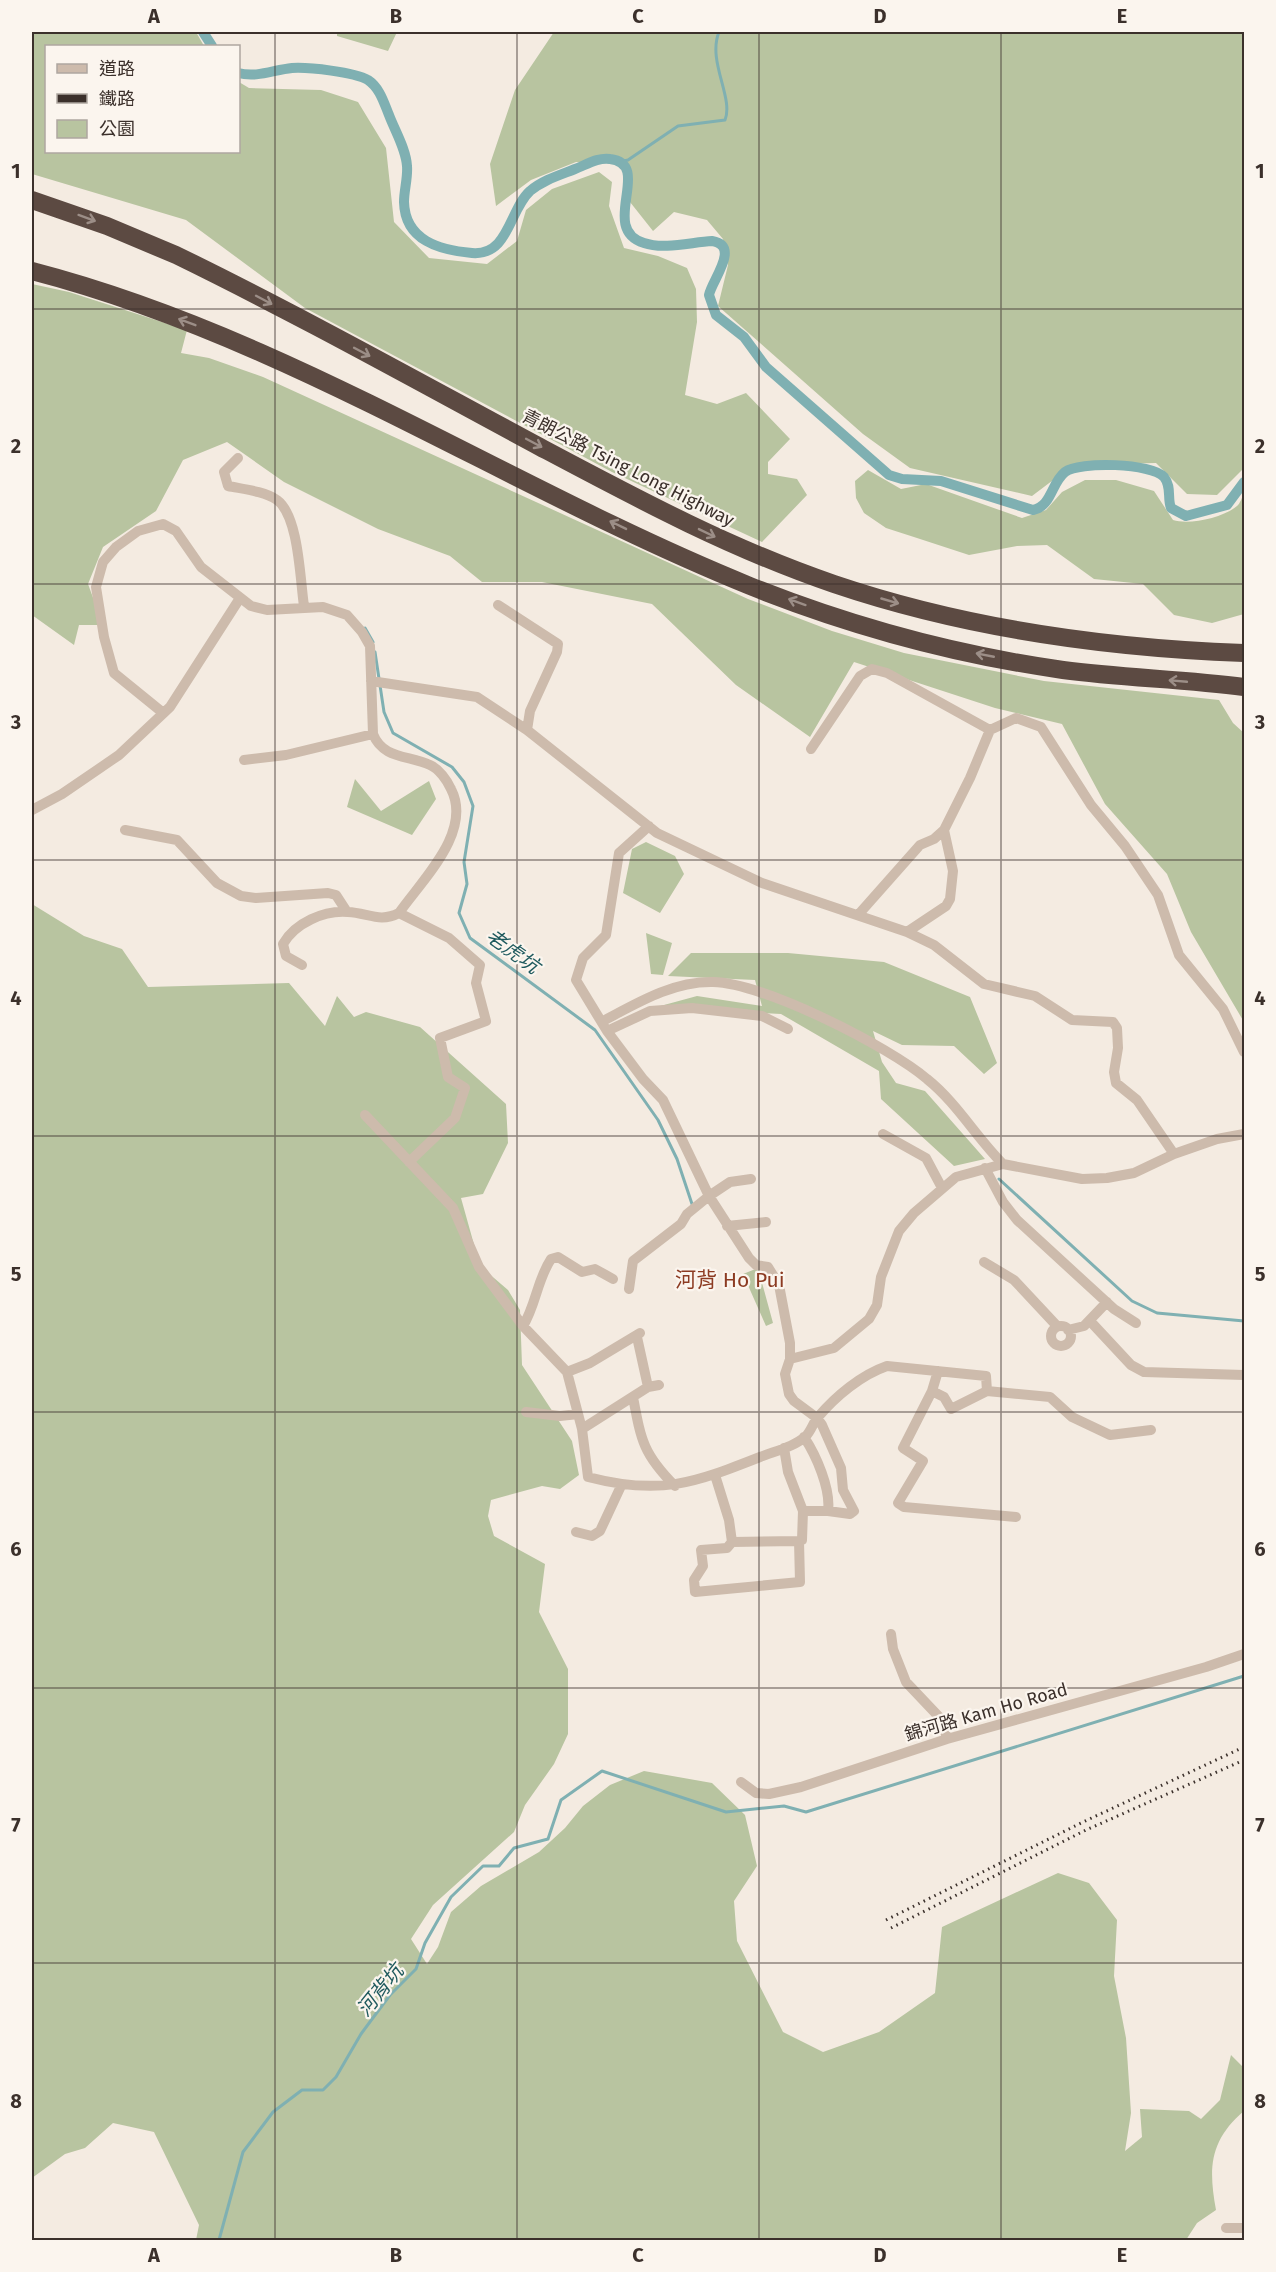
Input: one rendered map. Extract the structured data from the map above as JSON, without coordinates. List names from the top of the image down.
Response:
{
  "streets": {
    "highway": ["青朗公路 Tsing Long Highway"],
    "street": ["錦河路 Kam Ho Road"]
  },
  "districts": ["河背 Ho Pui"],
  "water": ["老虎坑", "河背坑"],
  "legend": ["道路", "鐵路", "公園"],
  "grid": {
    "columns": [
      "A",
      "B",
      "C",
      "D",
      "E"
    ],
    "rows": [
      "1",
      "2",
      "3",
      "4",
      "5",
      "6",
      "7",
      "8"
    ]
  }
}
